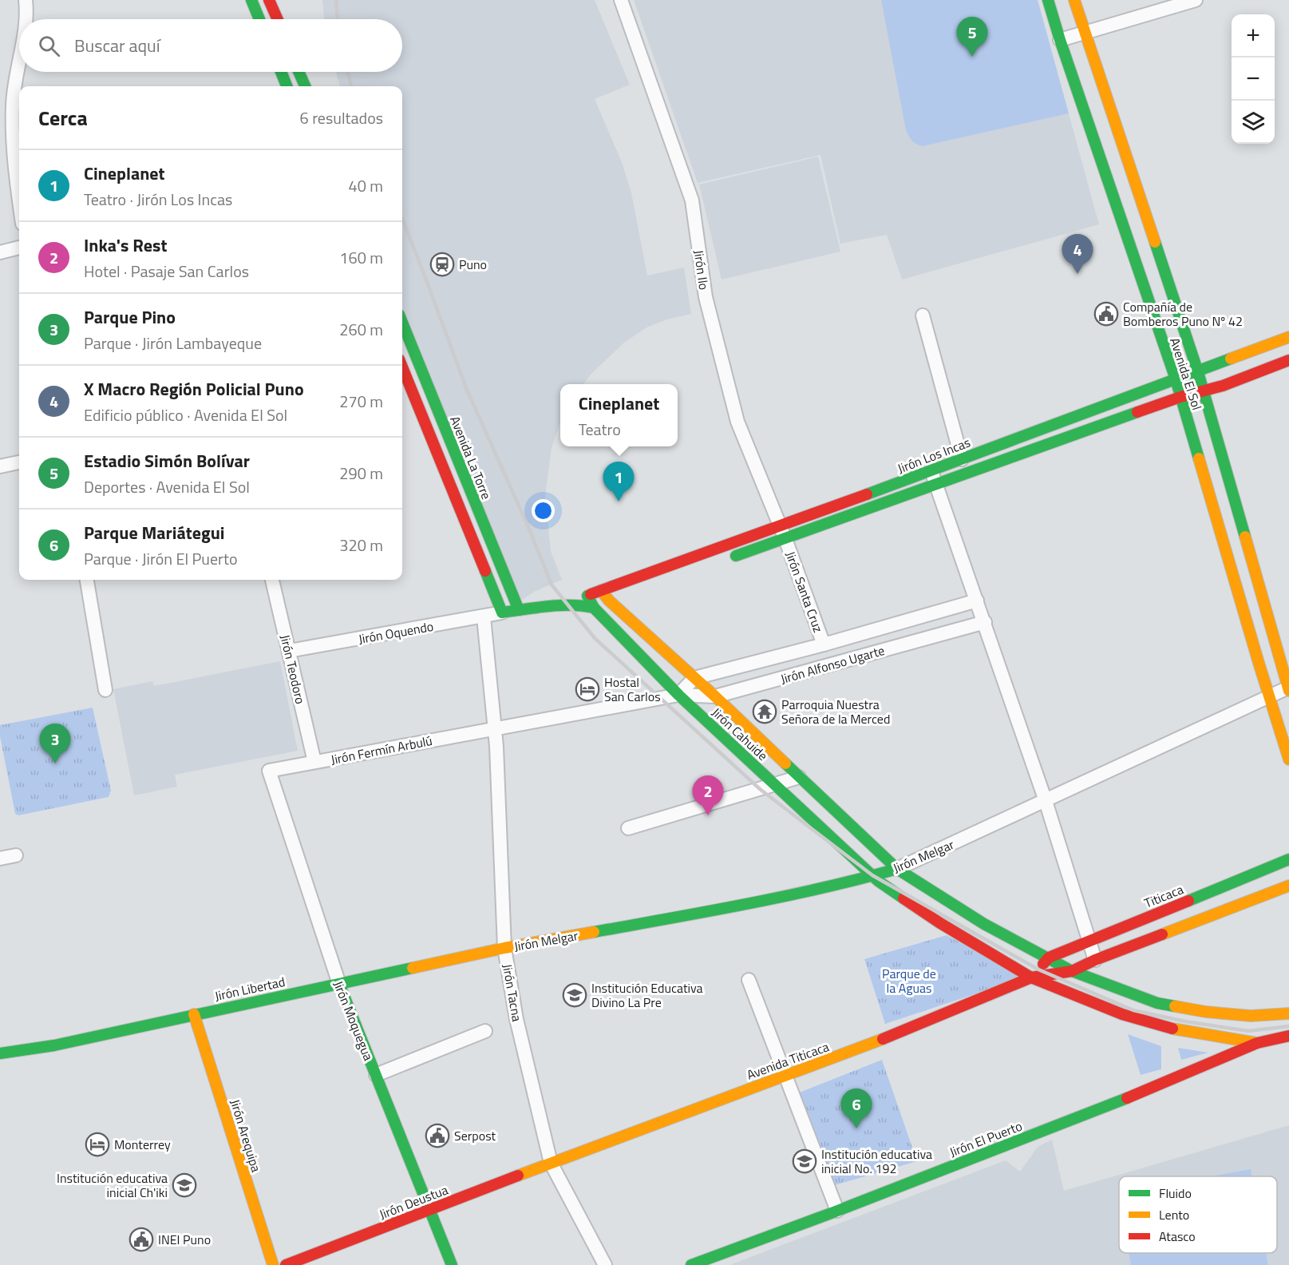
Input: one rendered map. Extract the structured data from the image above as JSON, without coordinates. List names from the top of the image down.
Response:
{
  "streets": {
    "street": [
      "Jirón Ilo",
      "Avenida El Sol",
      "Jirón Los Incas",
      "Avenida La Torre",
      "Jirón Santa Cruz",
      "Jirón Oquendo",
      "Jirón Alfonso Ugarte",
      "Jirón Teodoro",
      "Jirón Cahuide",
      "Jirón Fermín Arbulú",
      "Jirón Melgar",
      "Titicaca",
      "Jirón Libertad",
      "Jirón Tacna",
      "Jirón Moquegua",
      "Avenida Titicaca",
      "Jirón Arequipa",
      "Jirón El Puerto",
      "Jirón Deustua"
    ]
  },
  "crossings": [
    ["Jirón Ilo", "Jirón Los Incas"],
    ["Jirón Ilo", "Jirón Santa Cruz"],
    ["Avenida El Sol", "Jirón Los Incas"],
    ["Avenida El Sol", "Jirón Melgar"],
    ["Jirón Los Incas", "Jirón Santa Cruz"],
    ["Jirón Los Incas", "Jirón Cahuide"],
    ["Jirón Santa Cruz", "Jirón Alfonso Ugarte"],
    ["Jirón Oquendo", "Jirón Teodoro"],
    ["Jirón Oquendo", "Jirón Tacna"],
    ["Jirón Alfonso Ugarte", "Jirón Cahuide"],
    ["Jirón Alfonso Ugarte", "Jirón Fermín Arbulú"],
    ["Jirón Alfonso Ugarte", "Jirón Tacna"],
    ["Jirón Teodoro", "Jirón Fermín Arbulú"],
    ["Jirón Cahuide", "Jirón Melgar"],
    ["Jirón Cahuide", "Avenida Titicaca"],
    ["Jirón Cahuide", "Jirón El Puerto"],
    ["Jirón Fermín Arbulú", "Jirón Tacna"],
    ["Jirón Fermín Arbulú", "Jirón Moquegua"],
    ["Jirón Melgar", "Jirón Libertad"],
    ["Jirón Melgar", "Jirón Tacna"],
    ["Jirón Libertad", "Jirón Tacna"],
    ["Jirón Libertad", "Jirón Moquegua"],
    ["Jirón Libertad", "Jirón Arequipa"],
    ["Jirón Tacna", "Avenida Titicaca"],
    ["Jirón Tacna", "Jirón Deustua"],
    ["Jirón Moquegua", "Jirón Deustua"],
    ["Avenida Titicaca", "Jirón Deustua"]
  ],
  "parks": ["Parque de la Aguas"],
  "places": {
    "station": ["Puno"],
    "public building": ["Compañía de Bomberos Puno Nº 42", "Serpost", "INEI Puno"],
    "hotel": ["Hostal San Carlos", "Monterrey"],
    "temple": ["Parroquia Nuestra Señora de la Merced"],
    "school or university": ["Institución Educativa Divino La Pre", "Institución educativa inicial No. 192", "Institución educativa inicial Ch'iki"]
  },
  "legend": ["Fluido", "Lento", "Atasco"],
  "page": {
    "map_buttons": ["+", "−"],
    "pins": [
      "5",
      "4",
      "1",
      "3",
      "2",
      "6"
    ],
    "search": "Buscar aquí",
    "heading": ["Cerca", "6 resultados"],
    "list": [
      {
        "mark": "1",
        "name": "Cineplanet",
        "note": "Teatro · Jirón Los Incas",
        "value": "40 m"
      },
      {
        "mark": "2",
        "name": "Inka's Rest",
        "note": "Hotel · Pasaje San Carlos",
        "value": "160 m"
      },
      {
        "mark": "3",
        "name": "Parque Pino",
        "note": "Parque · Jirón Lambayeque",
        "value": "260 m"
      },
      {
        "mark": "4",
        "name": "X Macro Región Policial Puno",
        "note": "Edificio público · Avenida El Sol",
        "value": "270 m"
      },
      {
        "mark": "5",
        "name": "Estadio Simón Bolívar",
        "note": "Deportes · Avenida El Sol",
        "value": "290 m"
      },
      {
        "mark": "6",
        "name": "Parque Mariátegui",
        "note": "Parque · Jirón El Puerto",
        "value": "320 m"
      }
    ],
    "popup": ["Cineplanet", "Teatro"]
  }
}
